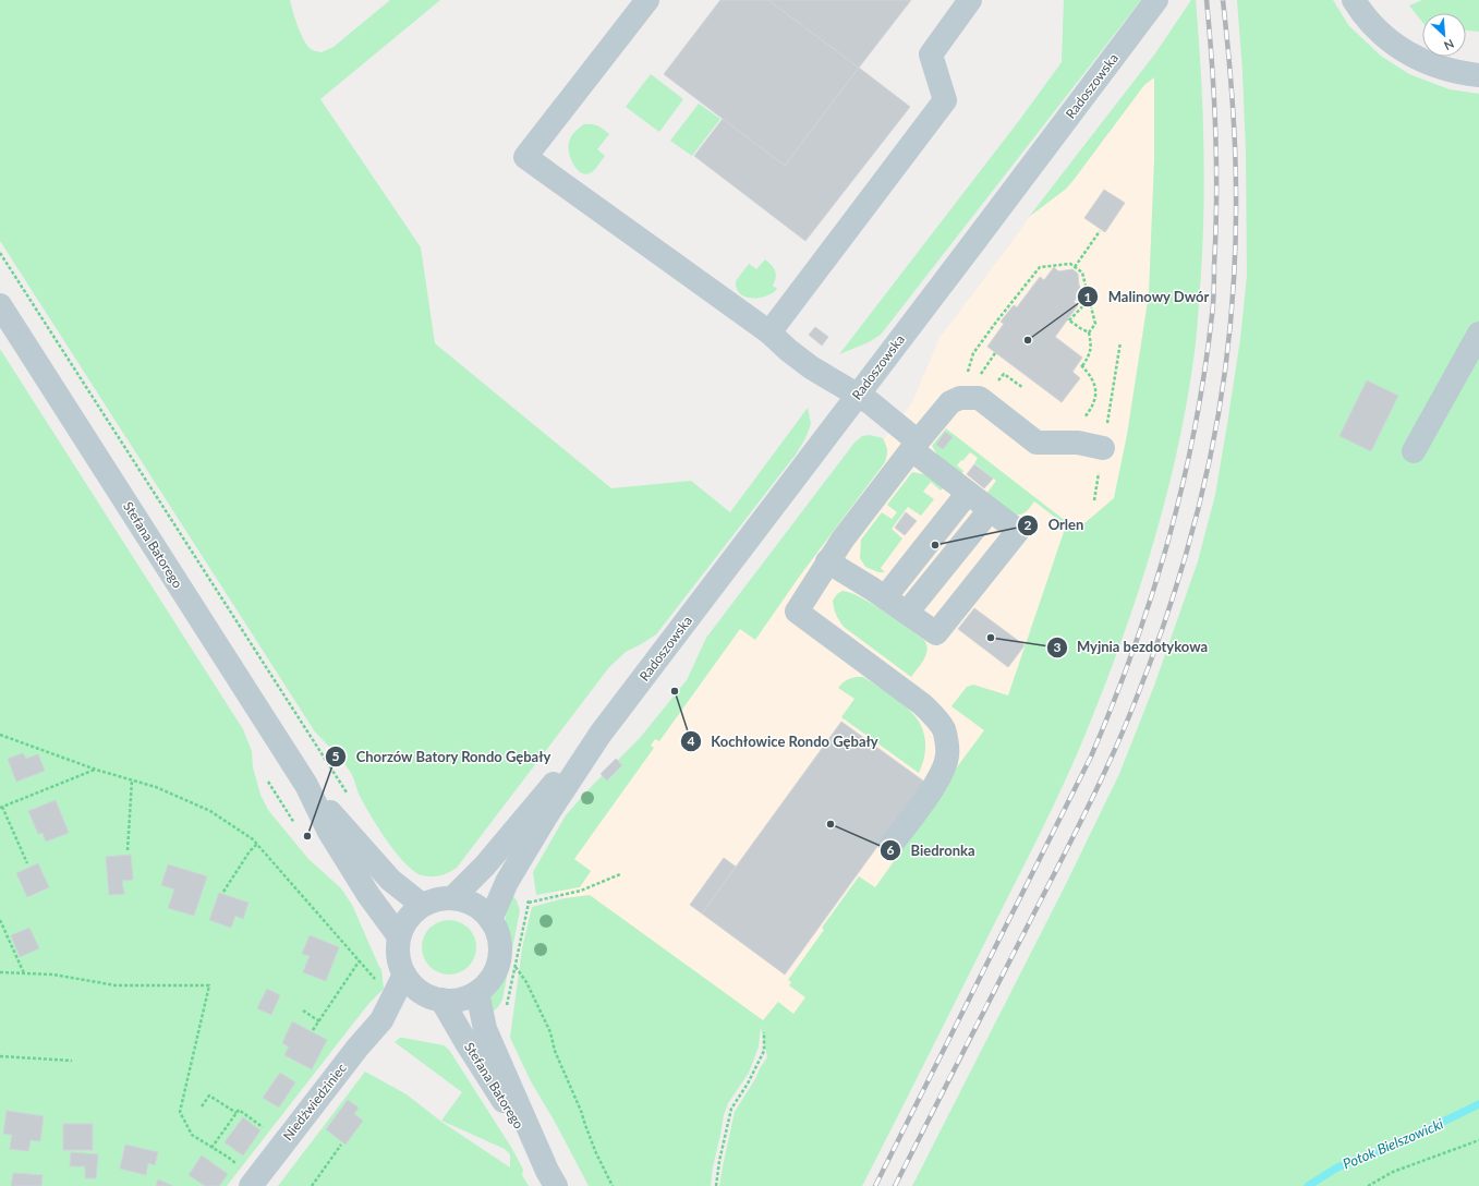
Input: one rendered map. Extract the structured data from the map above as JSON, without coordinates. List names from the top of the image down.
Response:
{
  "streets": {
    "street": ["Radoszowska", "Stefana Batorego", "Niedźwiedziniec"]
  },
  "crossings": [
    ["Radoszowska", "Stefana Batorego"],
    ["Radoszowska", "Niedźwiedziniec"],
    ["Stefana Batorego", "Niedźwiedziniec"]
  ],
  "water": ["Potok Bielszowicki"],
  "places": [
    "Malinowy Dwór",
    "Orlen",
    "Myjnia bezdotykowa",
    "Kochłowice Rondo Gębały",
    "Biedronka",
    "Chorzów Batory Rondo Gębały"
  ],
  "north": "bottom right"
}
